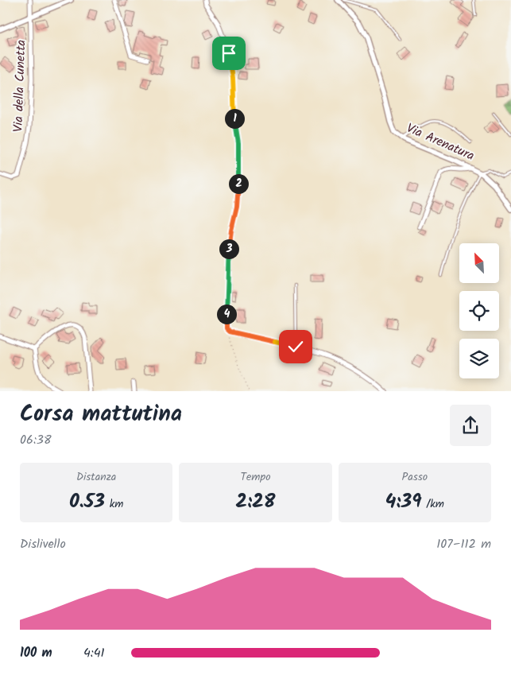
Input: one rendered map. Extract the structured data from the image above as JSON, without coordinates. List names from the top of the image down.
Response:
{
  "streets": {
    "street": ["Via della Cunetta", "Via Arenatura"]
  },
  "north": "top left",
  "page": {
    "pins": [
      "1",
      "2",
      "3",
      "4"
    ],
    "heading": ["Corsa mattutina", "06:38"],
    "stats": [
      ["Distanza", "0.53 km"],
      ["Tempo", "2:28"],
      ["Passo", "4:39 /km"]
    ],
    "chart": ["Dislivello", "107–112 m"],
    "list": [
      {
        "name": "100 m",
        "note": "4:41"
      }
    ]
  }
}
